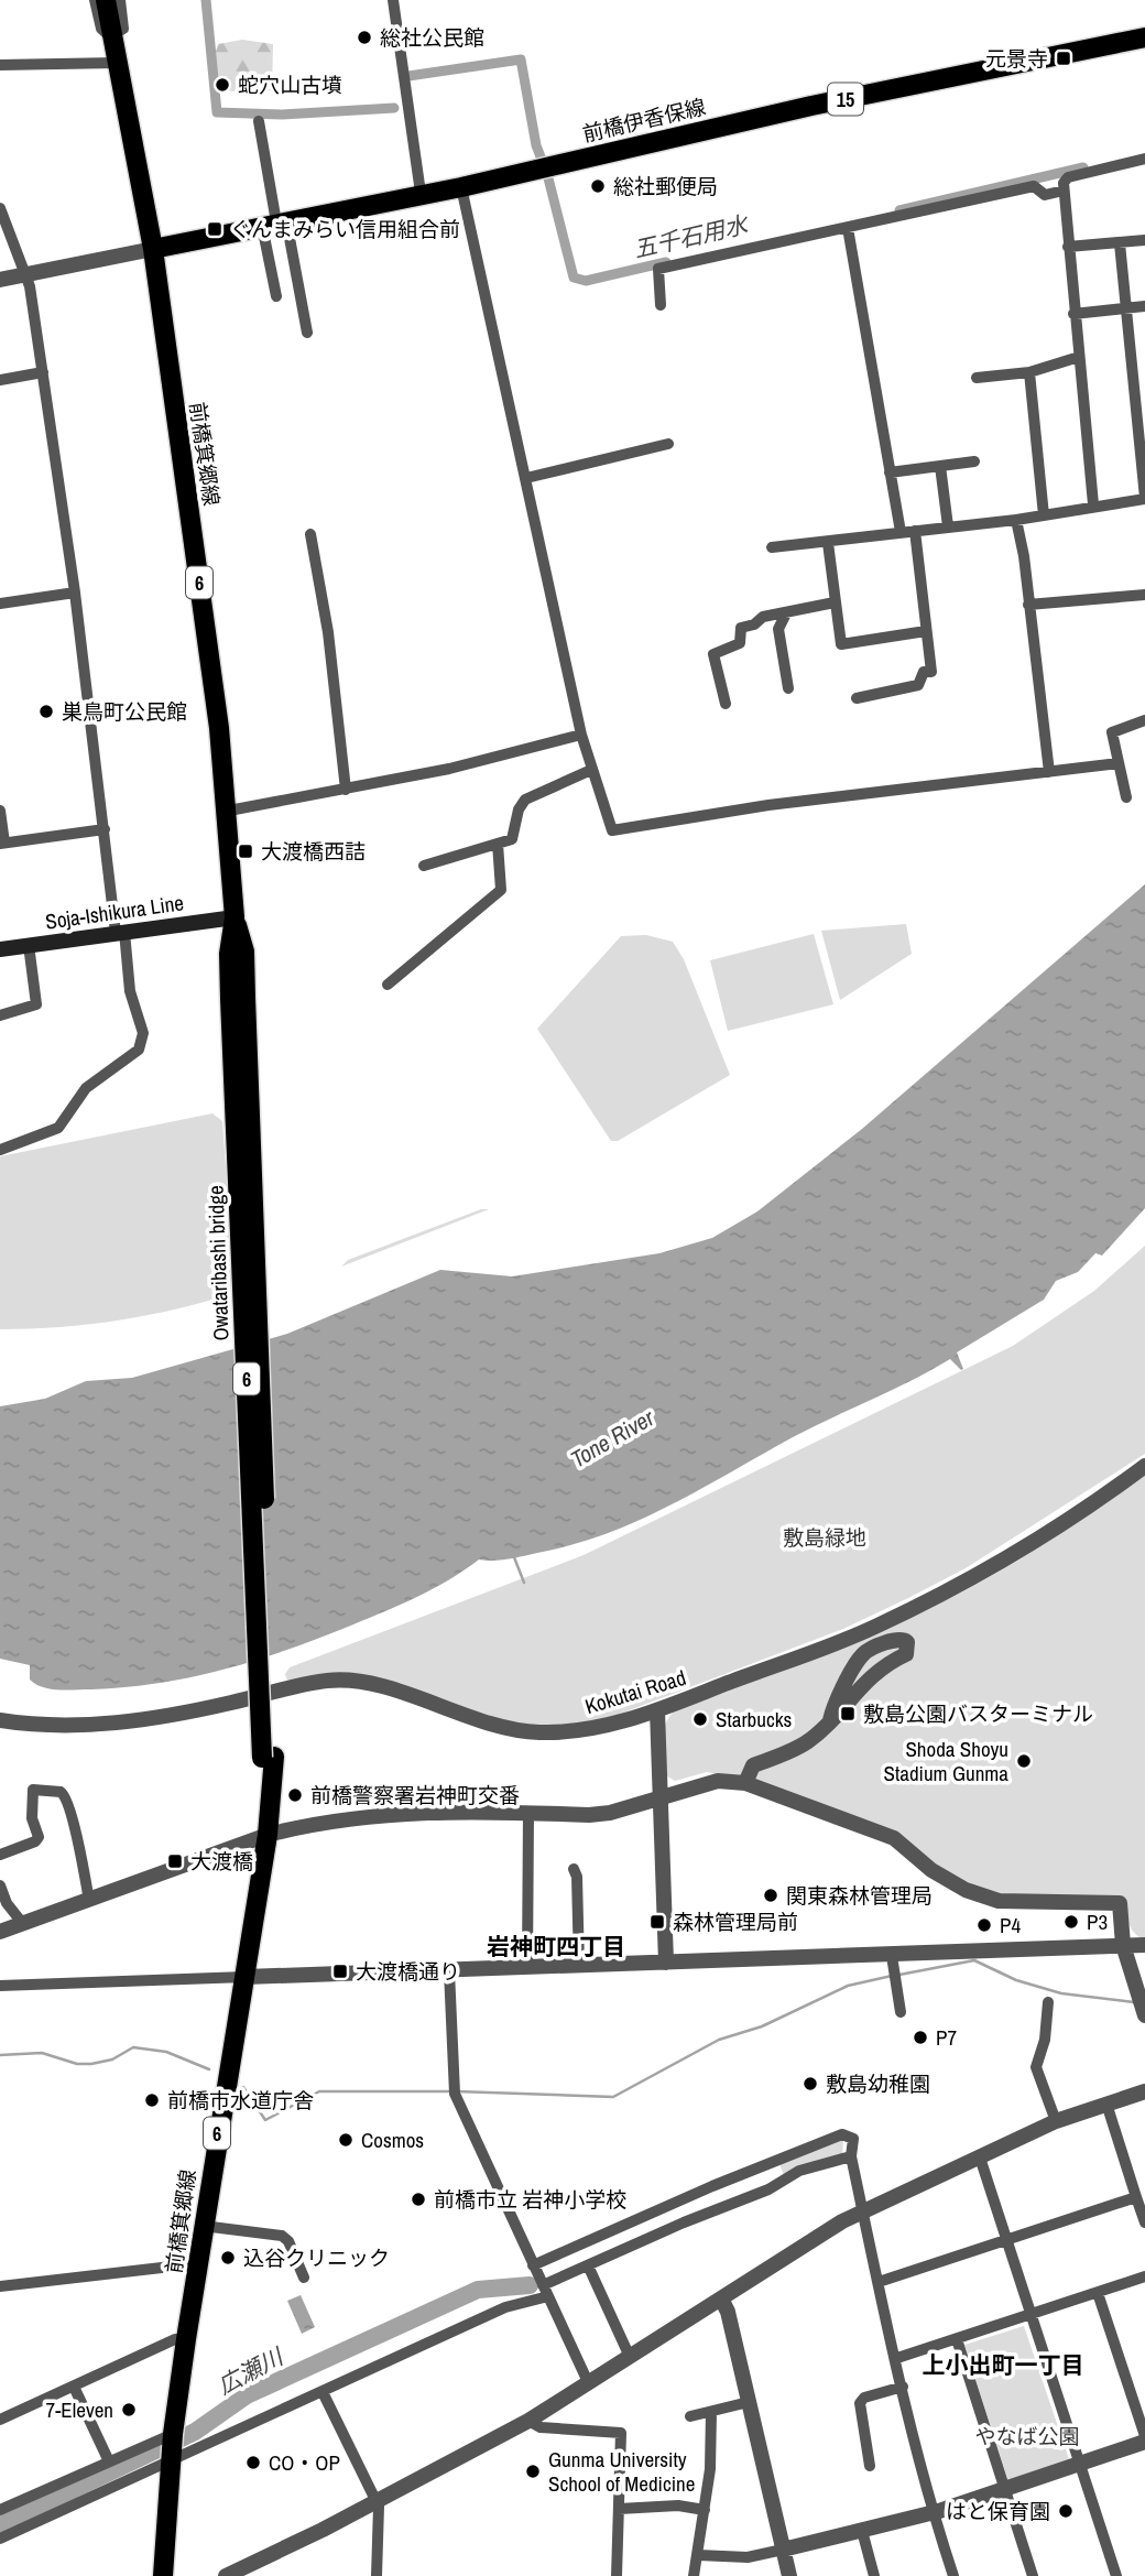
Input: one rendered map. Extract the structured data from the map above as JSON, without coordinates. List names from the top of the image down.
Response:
{
  "streets": {
    "main road": [
      "15",
      "前橋伊香保線",
      "前橋箕郷線",
      "6",
      "Soja-Ishikura Line",
      "Owataribashi bridge"
    ],
    "street": ["Kokutai Road"]
  },
  "crossings": [
    ["前橋伊香保線", "前橋箕郷線"],
    ["前橋箕郷線", "6"],
    ["前橋箕郷線", "Soja-Ishikura Line"],
    ["前橋箕郷線", "Owataribashi bridge"]
  ],
  "districts": ["岩神町四丁目", "上小出町一丁目"],
  "water": ["五千石用水", "Tone River", "広瀬川"],
  "parks": ["敷島緑地", "やなば公園"],
  "places": {
    "other": [
      "総社公民館",
      "蛇穴山古墳",
      "総社郵便局",
      "巣鳥町公民館",
      "Starbucks",
      "Shoda Shoyu Stadium Gunma",
      "前橋警察署岩神町交番",
      "関東森林管理局",
      "P3",
      "P4",
      "P7",
      "敷島幼稚園",
      "前橋市水道庁舎",
      "Cosmos",
      "前橋市立 岩神小学校",
      "込谷クリニック",
      "7-Eleven",
      "CO・OP",
      "Gunma University School of Medicine",
      "はと保育園"
    ],
    "transit": [
      "元景寺",
      "ぐんまみらい信用組合前",
      "大渡橋西詰",
      "敷島公園バスターミナル",
      "大渡橋",
      "森林管理局前",
      "大渡橋通り"
    ]
  }
}
